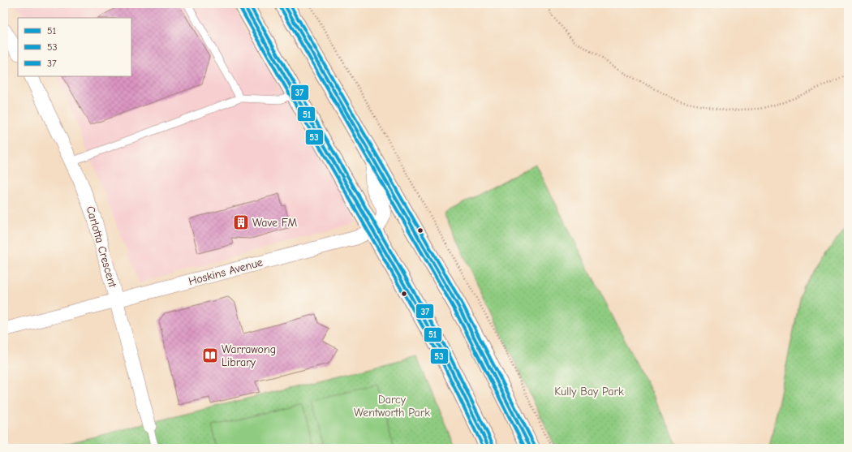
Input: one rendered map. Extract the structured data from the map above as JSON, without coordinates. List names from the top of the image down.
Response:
{
  "streets": {
    "street": ["Carlotta Crescent", "Hoskins Avenue"]
  },
  "crossings": [
    ["Carlotta Crescent", "Hoskins Avenue"]
  ],
  "parks": ["Kully Bay Park", "Darcy Wentworth Park"],
  "places": {
    "building": ["Wave FM"],
    "library": ["Warrawong Library"]
  },
  "lines": ["transit line 51", "transit line 37", "transit line 53"],
  "legend": ["51", "53", "37"]
}
